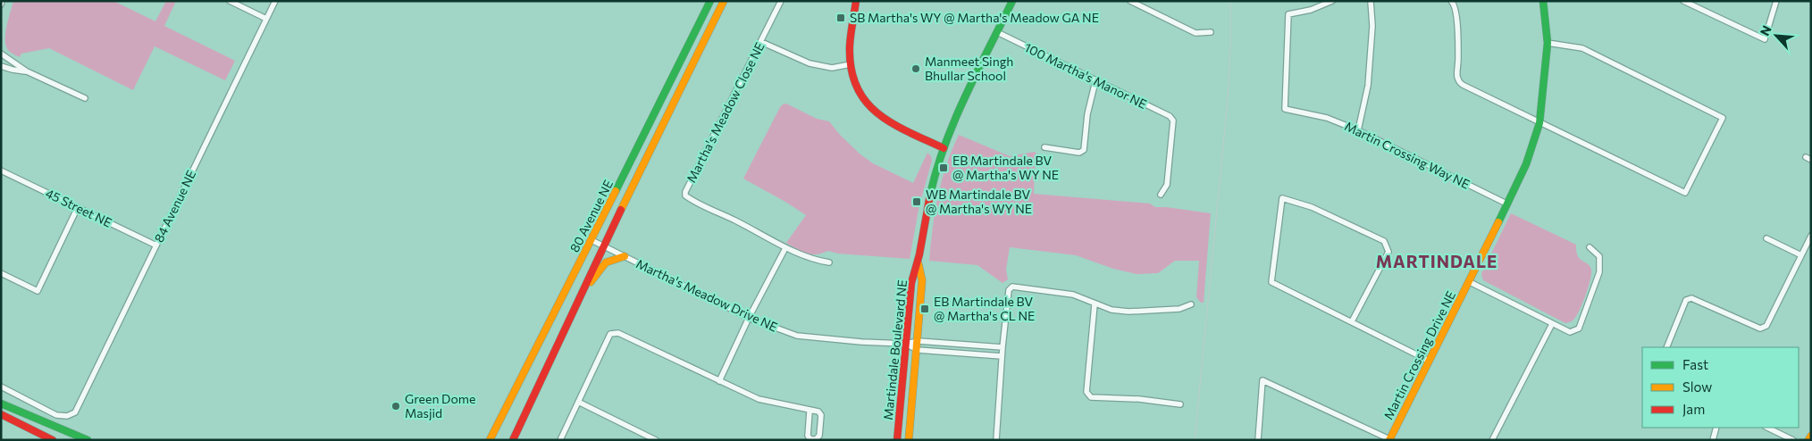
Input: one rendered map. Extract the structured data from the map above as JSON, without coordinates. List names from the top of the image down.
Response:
{
  "streets": {
    "street": [
      "100 Martha's Manor NE",
      "Martha's Meadow Close NE",
      "Martin Crossing Way NE",
      "84 Avenue NE",
      "45 Street NE",
      "80 Avenue NE",
      "Martha's Meadow Drive NE",
      "Martindale Boulevard NE",
      "Martin Crossing Drive NE"
    ]
  },
  "crossings": [
    ["100 Martha's Manor NE", "Martindale Boulevard NE"],
    ["Martin Crossing Way NE", "Martin Crossing Drive NE"],
    ["84 Avenue NE", "45 Street NE"],
    ["80 Avenue NE", "Martha's Meadow Drive NE"],
    ["Martha's Meadow Drive NE", "Martindale Boulevard NE"]
  ],
  "districts": ["MARTINDALE"],
  "places": {
    "transit": [
      "SB Martha's WY @ Martha's Meadow GA NE",
      "EB Martindale BV @ Martha's WY NE",
      "WB Martindale BV @ Martha's WY NE",
      "EB Martindale BV @ Martha's CL NE"
    ],
    "other": ["Manmeet Singh Bhullar School", "Green Dome Masjid"]
  },
  "legend": ["Fast", "Slow", "Jam"],
  "north": "top left"
}
